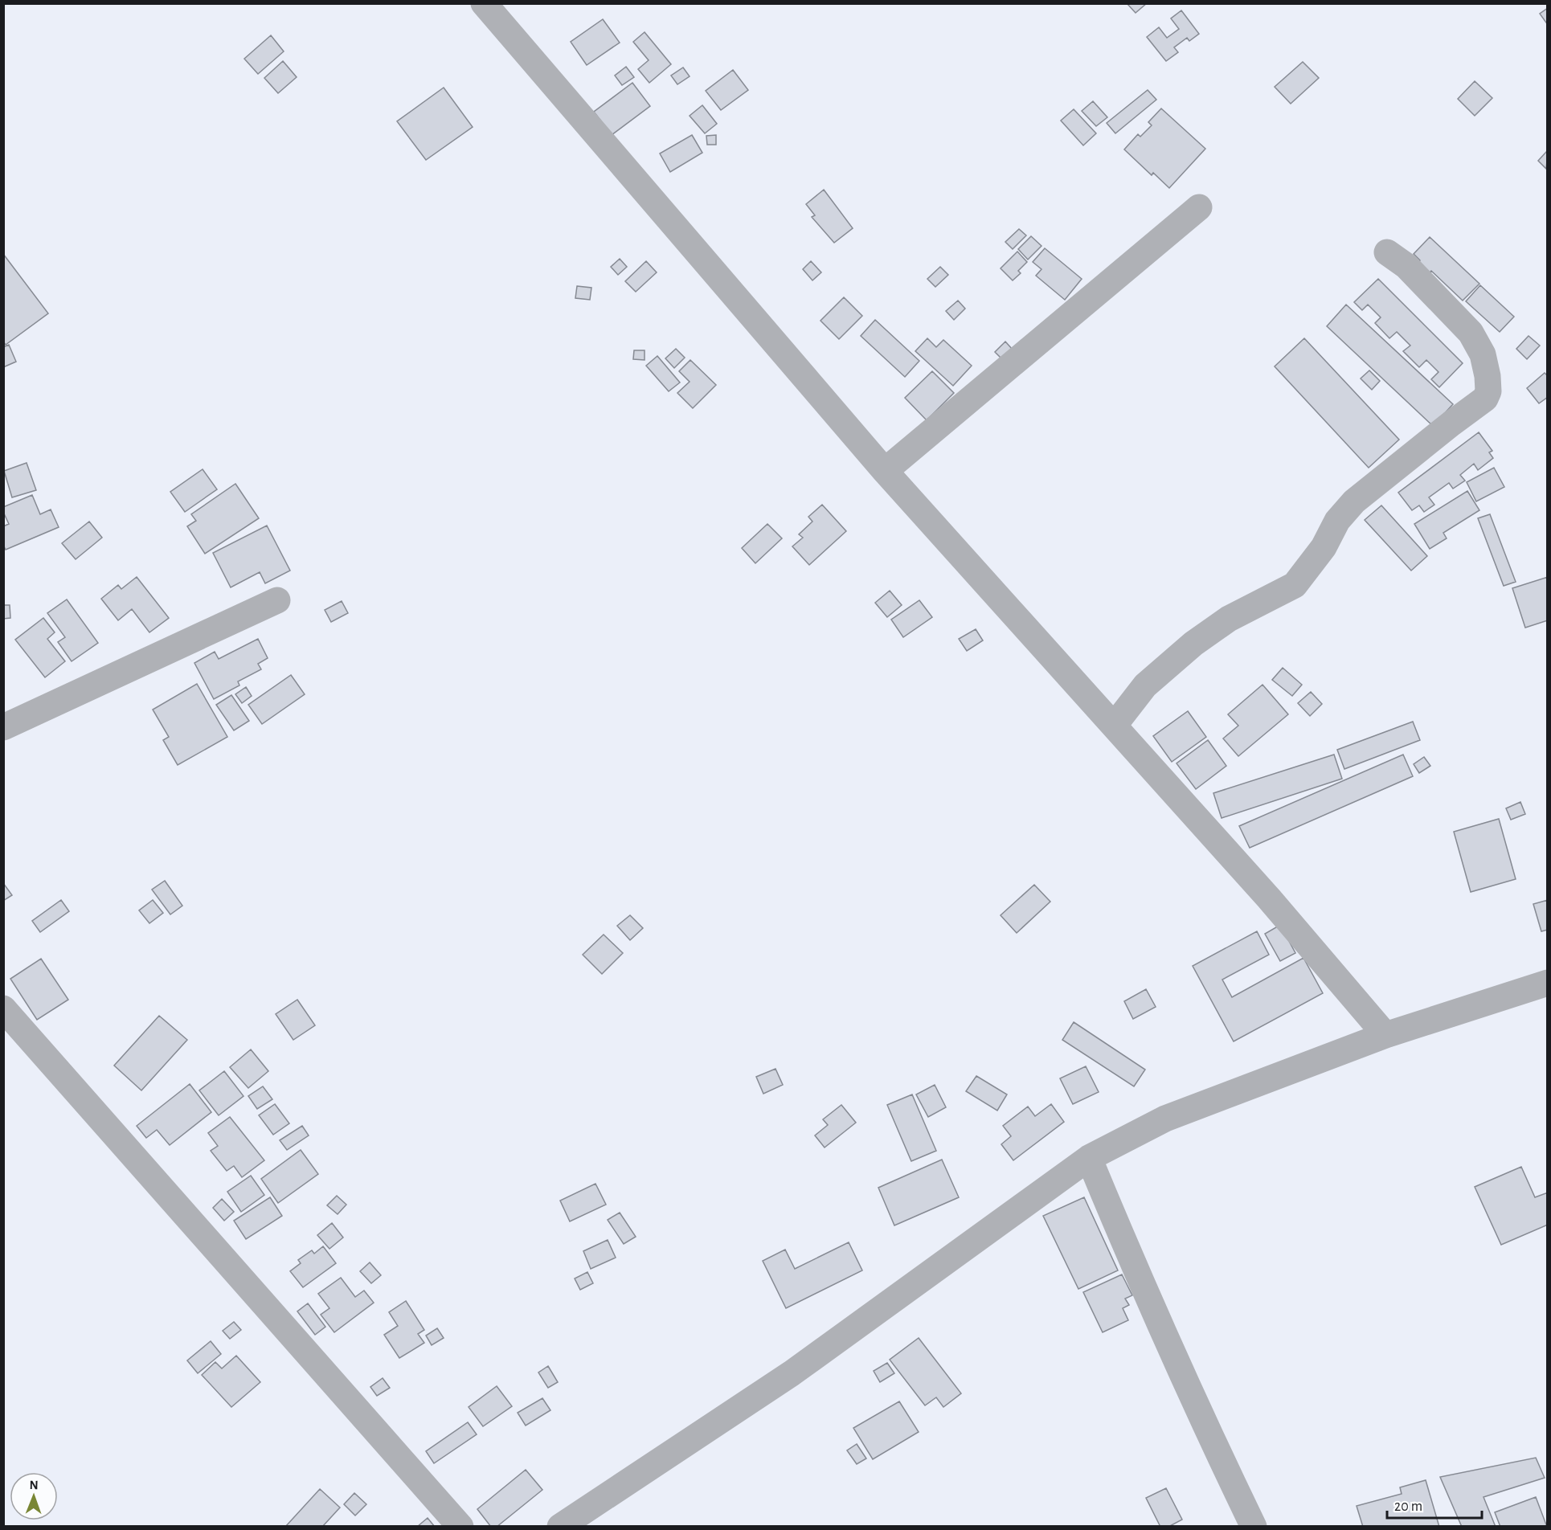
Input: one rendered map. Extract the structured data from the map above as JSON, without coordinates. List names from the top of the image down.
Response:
{
  "scale_bar": "20 m",
  "north": "top"
}
